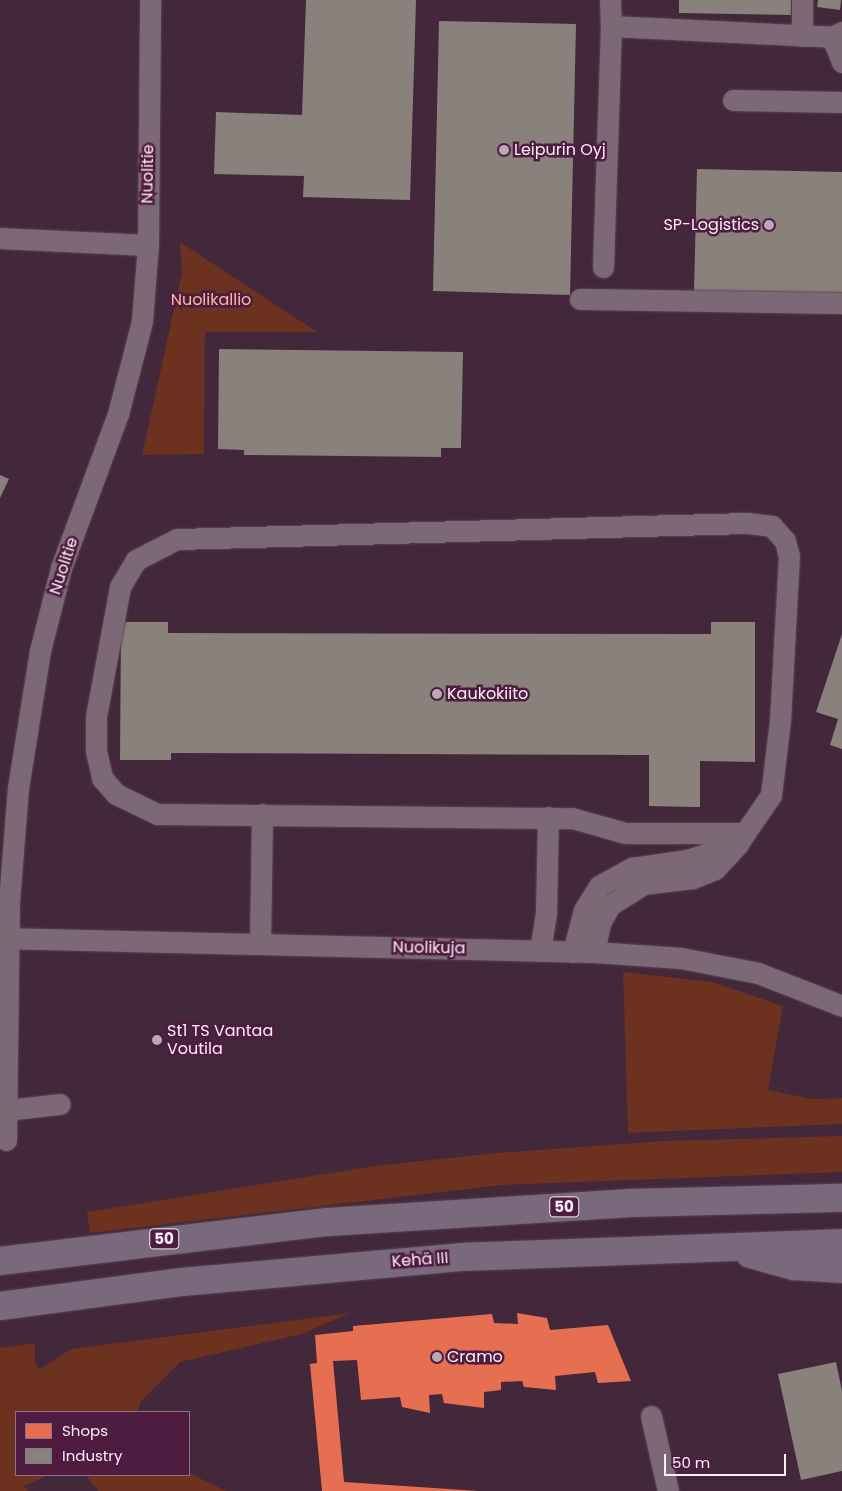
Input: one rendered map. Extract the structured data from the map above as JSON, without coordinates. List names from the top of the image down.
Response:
{
  "streets": {
    "highway": ["50", "Kehä III"],
    "street": ["Nuolitie", "Nuolikuja"]
  },
  "crossings": [
    ["Nuolitie", "Nuolikuja"]
  ],
  "parks": ["Nuolikallio"],
  "places": [
    "Leipurin Oyj",
    "SP-Logistics",
    "Kaukokiito",
    "St1 TS Vantaa Voutila",
    "Cramo"
  ],
  "legend": ["Shops", "Industry"],
  "scale_bar": "50 m"
}
